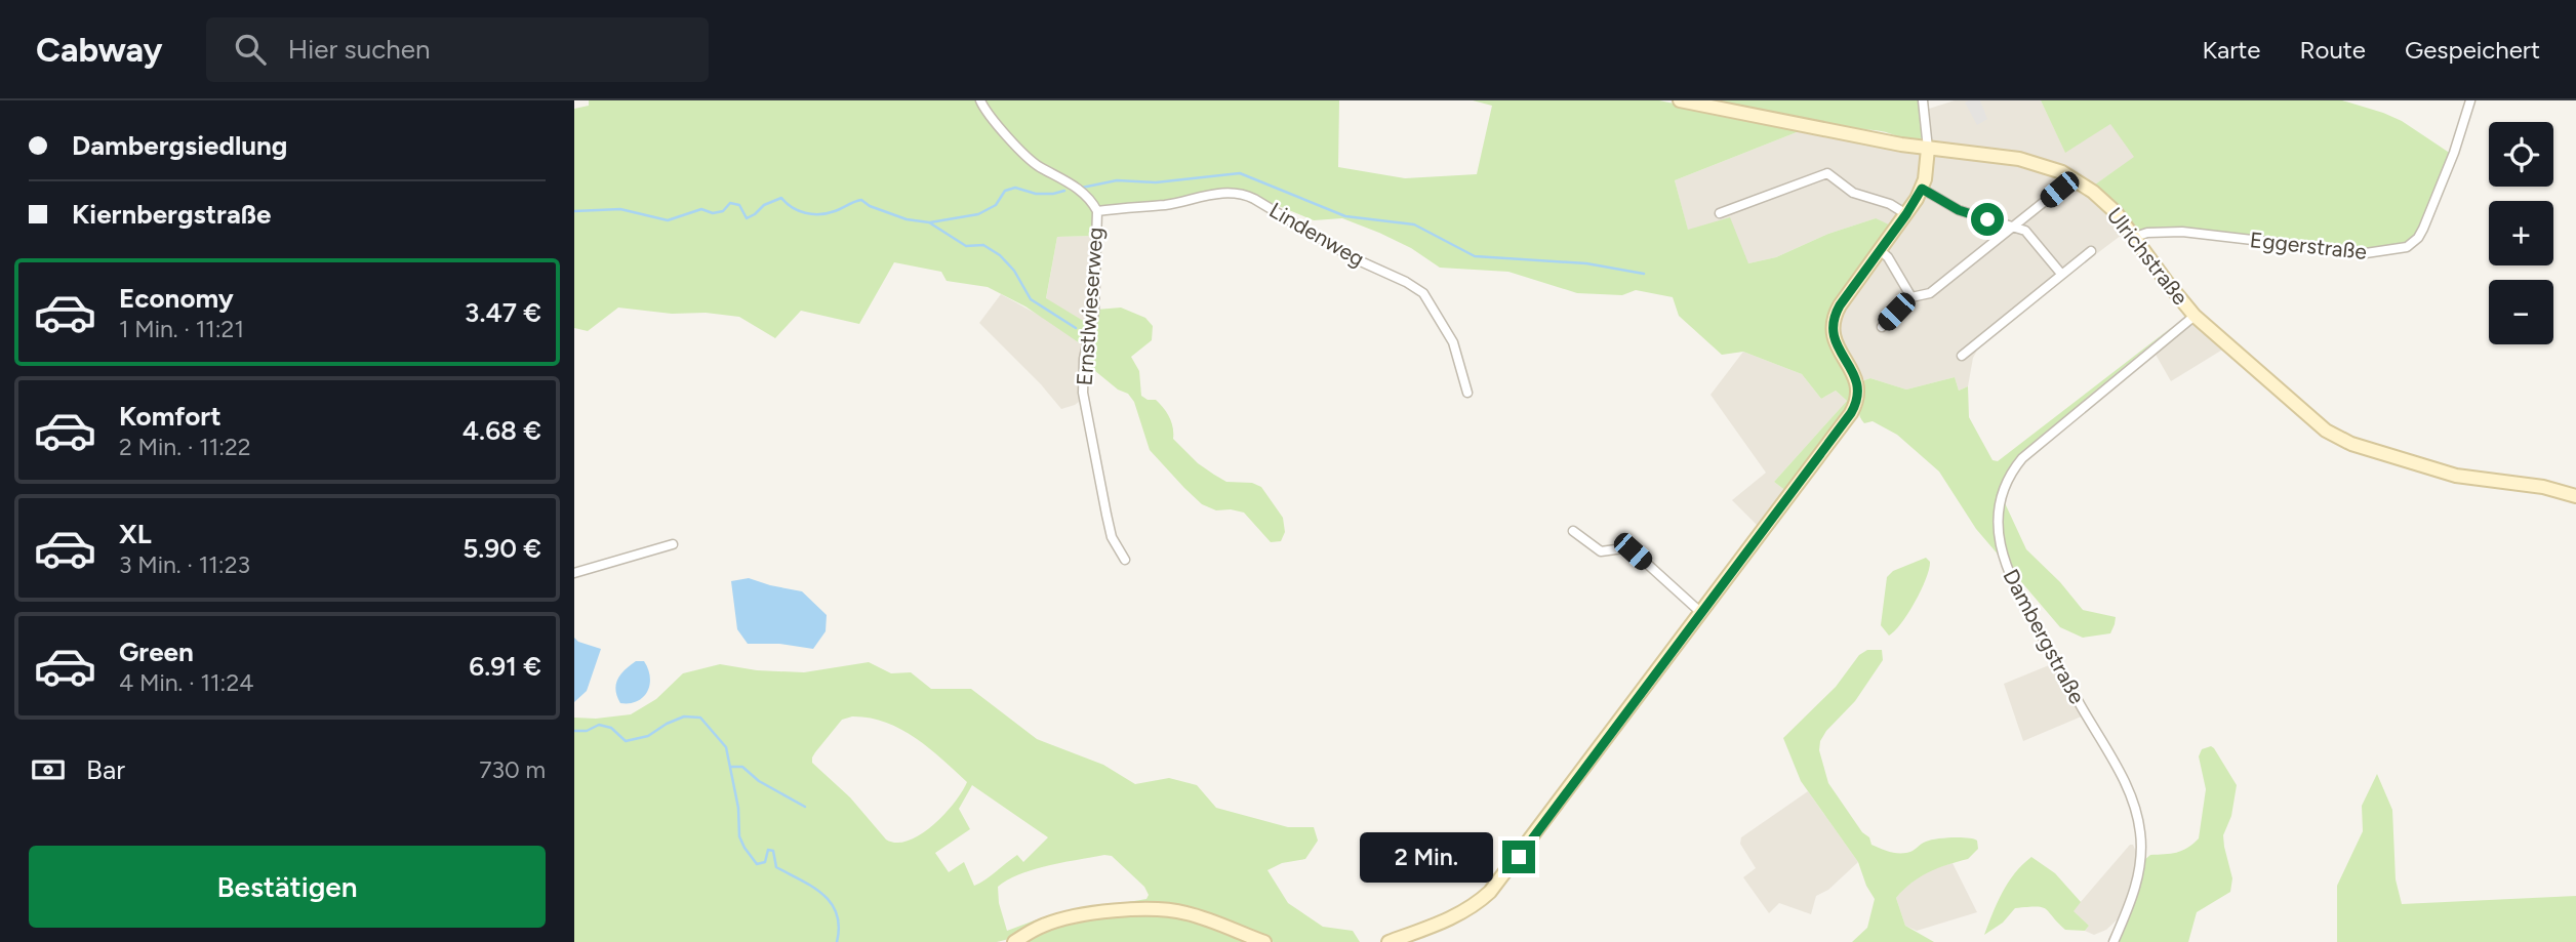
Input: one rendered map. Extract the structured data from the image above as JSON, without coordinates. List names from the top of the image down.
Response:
{
  "streets": {
    "street": [
      "Lindenweg",
      "Eggerstraße",
      "Ulrichstraße",
      "Ernstlwieserweg",
      "Dambergstraße"
    ]
  },
  "crossings": [
    ["Lindenweg", "Ernstlwieserweg"],
    ["Eggerstraße", "Ulrichstraße"],
    ["Ulrichstraße", "Dambergstraße"]
  ],
  "page": {
    "header": "Cabway",
    "search": "Hier suchen",
    "nav": ["Karte", "Route", "Gespeichert"],
    "banner": ["Dambergsiedlung", "Kiernbergstraße"],
    "map_buttons": ["+", "−"],
    "list": [
      {
        "name": "Economy",
        "note": "1 Min. · 11:21",
        "value": "3.47 €"
      },
      {
        "name": "Komfort",
        "note": "2 Min. · 11:22",
        "value": "4.68 €"
      },
      {
        "name": "XL",
        "note": "3 Min. · 11:23",
        "value": "5.90 €"
      },
      {
        "name": "Green",
        "note": "4 Min. · 11:24",
        "value": "6.91 €"
      }
    ],
    "pay": ["Bar", "730 m"],
    "buttons": "Bestätigen",
    "bubble": "2 Min."
  }
}
